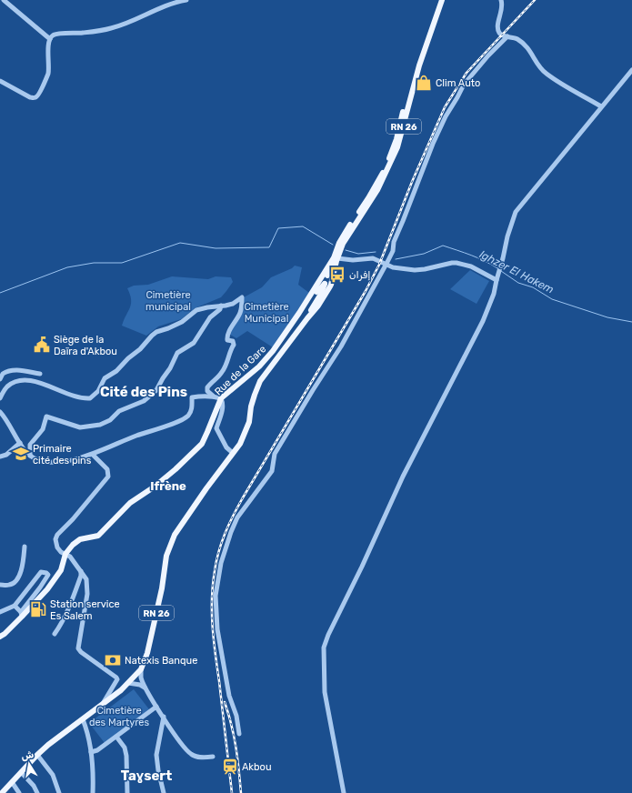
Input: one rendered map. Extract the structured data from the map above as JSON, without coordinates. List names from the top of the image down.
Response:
{
  "streets": {
    "main road": ["RN 26", "Rue de la Gare"]
  },
  "districts": ["Cité des Pins", "Ifrène", "Taɣsert"],
  "water": ["Ighzer El Hakem"],
  "parks": ["Cimetière municipal", "Cimetière Municipal", "Cimetière des Martyres"],
  "places": {
    "shop": ["Clim Auto"],
    "bus stop": ["إفران"],
    "public building": ["Siège de la Daïra d'Akbou"],
    "school or university": ["Primaire cité des pins"],
    "fuel station": ["Station service Es Salem"],
    "bank": ["Natexis Banque"],
    "station": ["Akbou"]
  },
  "north": "top"
}
